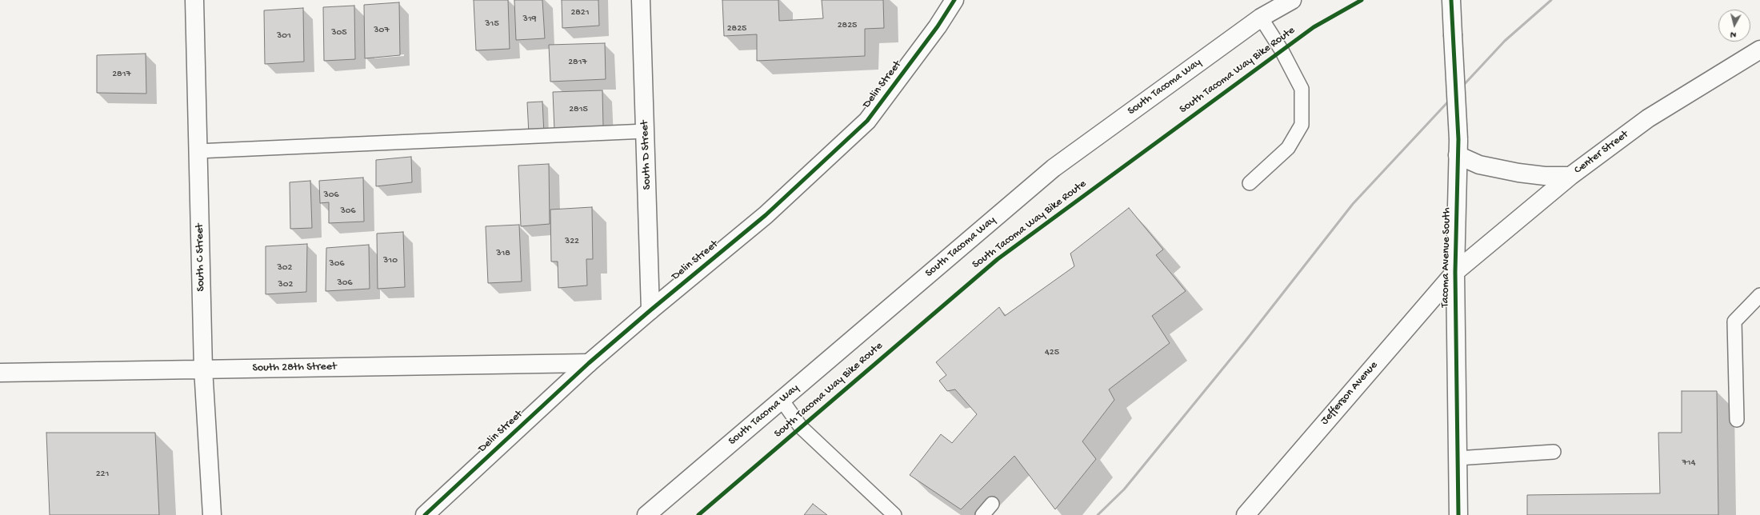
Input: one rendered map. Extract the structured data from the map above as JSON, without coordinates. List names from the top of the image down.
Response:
{
  "streets": {
    "street": [
      "Delin Street",
      "South Tacoma Way",
      "Center Street",
      "South D Street",
      "South C Street",
      "Tacoma Avenue South",
      "South 28th Street",
      "Jefferson Avenue"
    ],
    "cycle path": ["South Tacoma Way Bike Route"]
  },
  "crossings": [
    ["Delin Street", "South D Street"],
    ["Delin Street", "South 28th Street"],
    ["Center Street", "Tacoma Avenue South"],
    ["Center Street", "Jefferson Avenue"],
    ["South C Street", "South 28th Street"],
    ["Tacoma Avenue South", "Jefferson Avenue"]
  ],
  "house_numbers": [
    "2821",
    "319",
    "315",
    "2825",
    "2825",
    "307",
    "305",
    "301",
    "2817",
    "2817",
    "2815",
    "306",
    "306",
    "322",
    "318",
    "310",
    "306",
    "302",
    "306",
    "302",
    "425",
    "714",
    "221"
  ],
  "north": "bottom"
}
